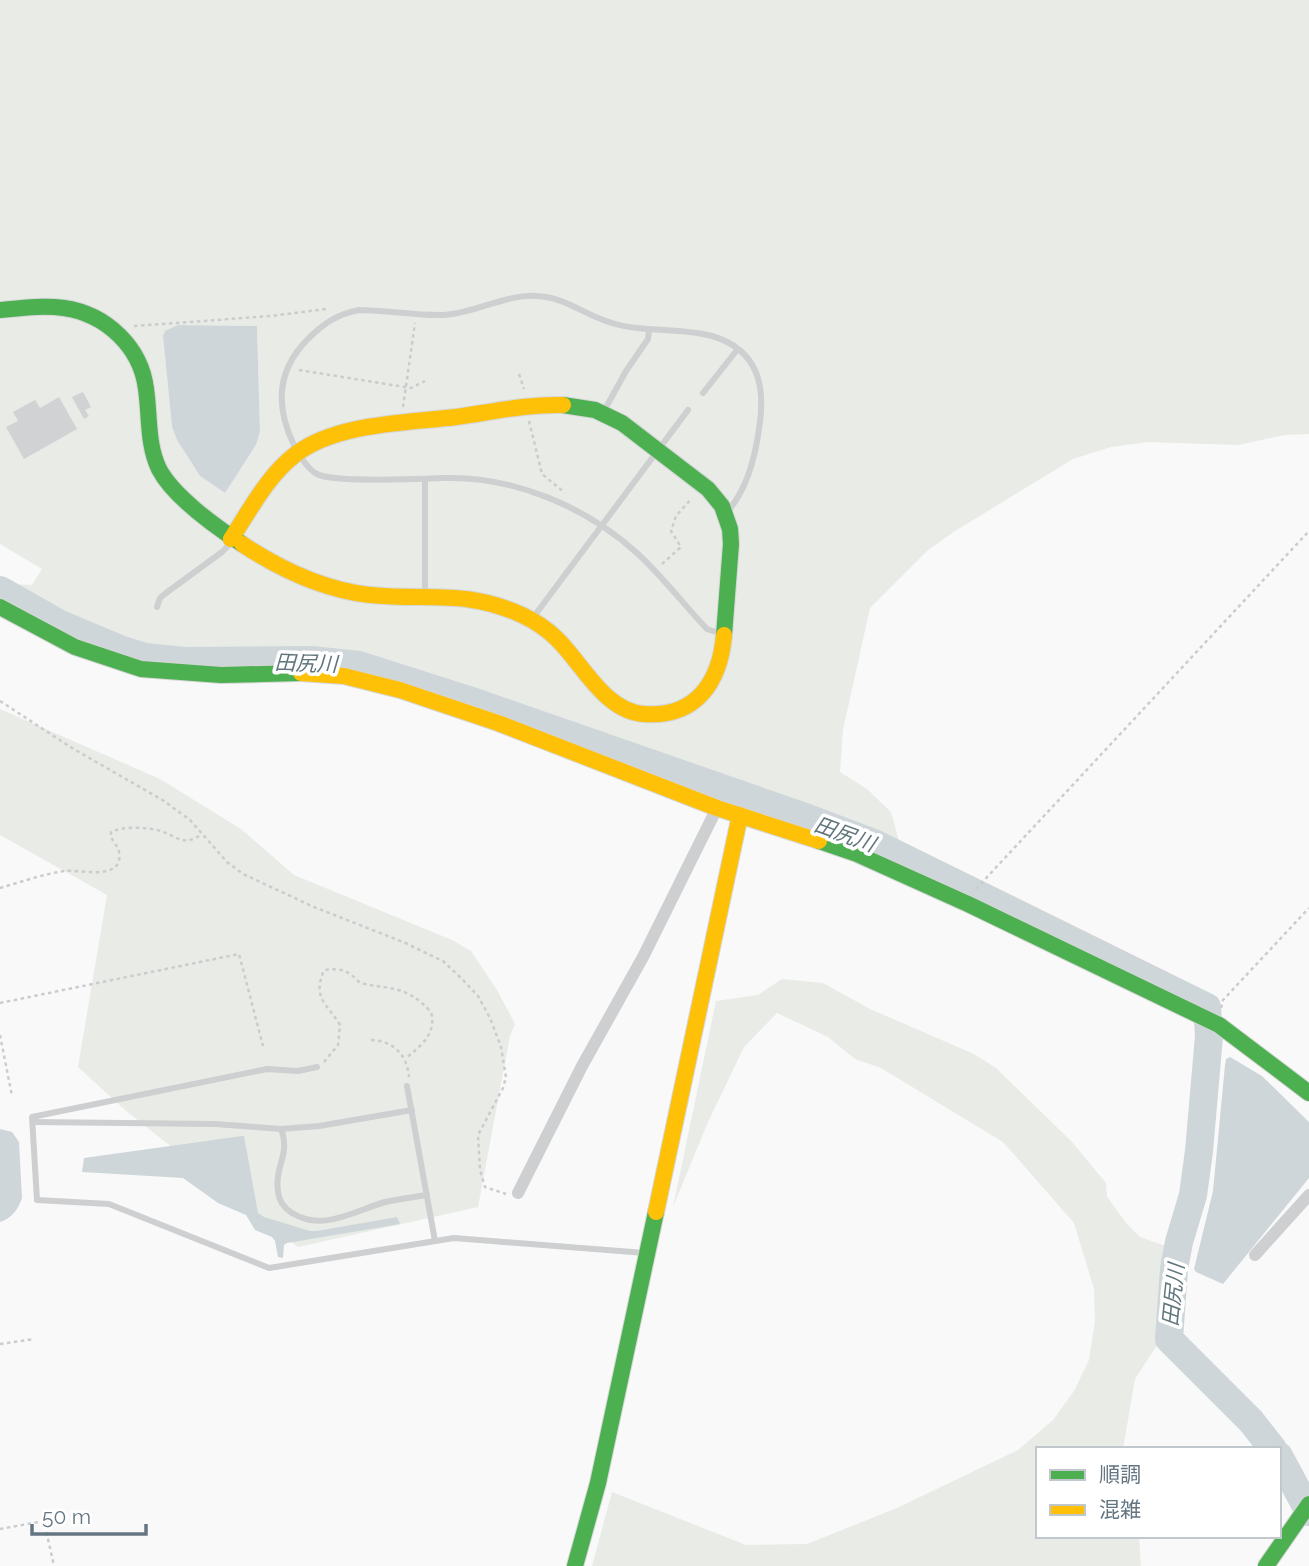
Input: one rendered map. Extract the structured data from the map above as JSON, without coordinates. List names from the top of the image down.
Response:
{
  "water": ["田尻川"],
  "legend": ["順調", "混雑"],
  "scale_bar": "50 m"
}
